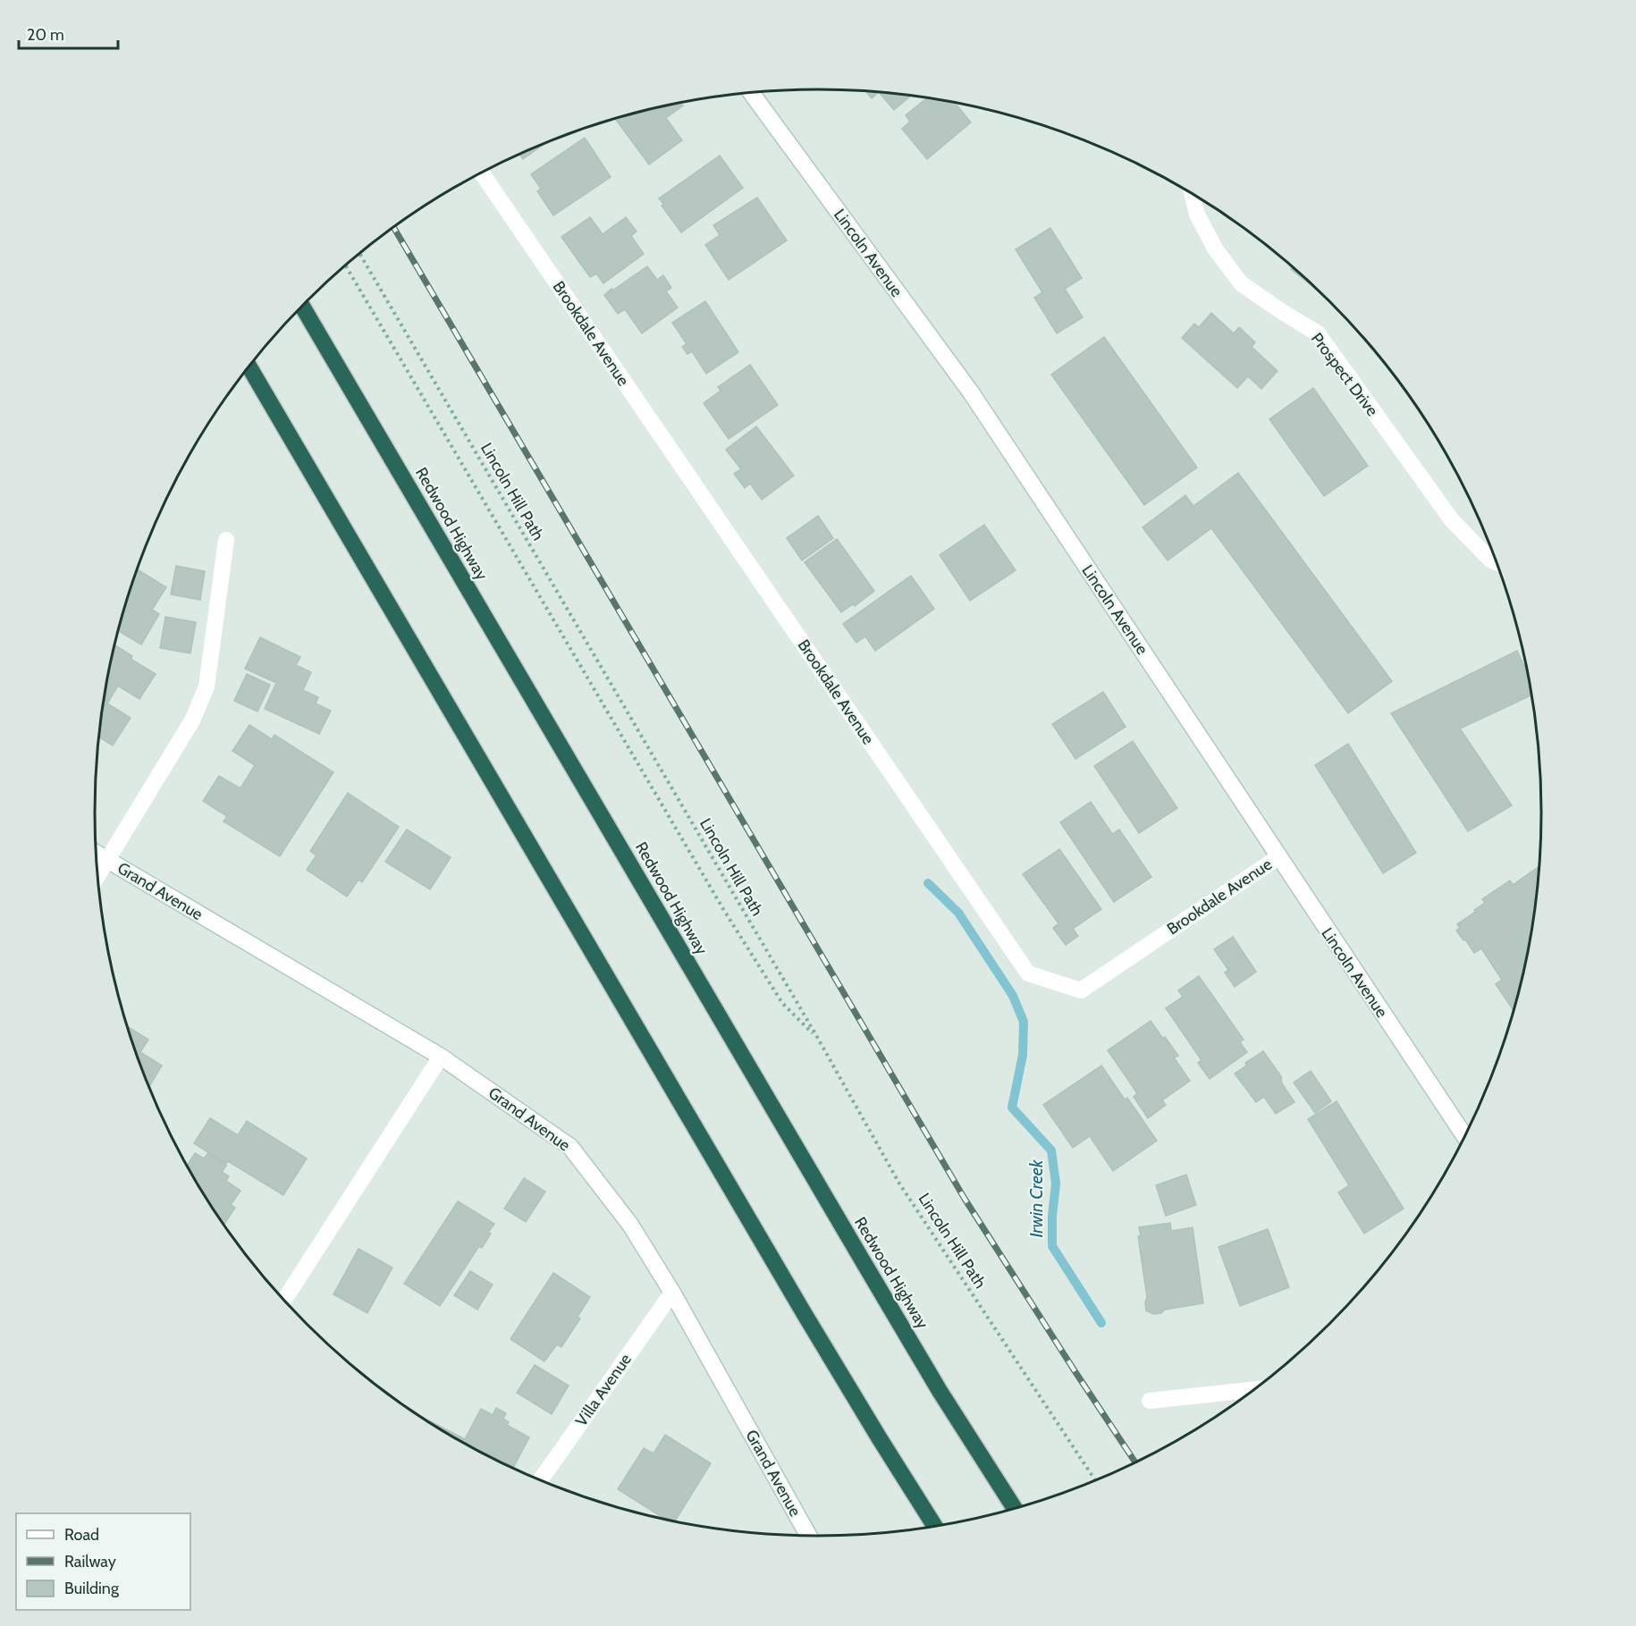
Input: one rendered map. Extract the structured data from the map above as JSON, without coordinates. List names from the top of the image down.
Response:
{
  "streets": {
    "highway": ["Redwood Highway"],
    "street": [
      "Lincoln Avenue",
      "Brookdale Avenue",
      "Prospect Drive",
      "Grand Avenue",
      "Villa Avenue"
    ],
    "path": ["Lincoln Hill Path"]
  },
  "crossings": [
    ["Lincoln Avenue", "Brookdale Avenue"],
    ["Grand Avenue", "Villa Avenue"]
  ],
  "water": ["Irwin Creek"],
  "legend": ["Road", "Railway", "Building"],
  "scale_bar": "20 m"
}
